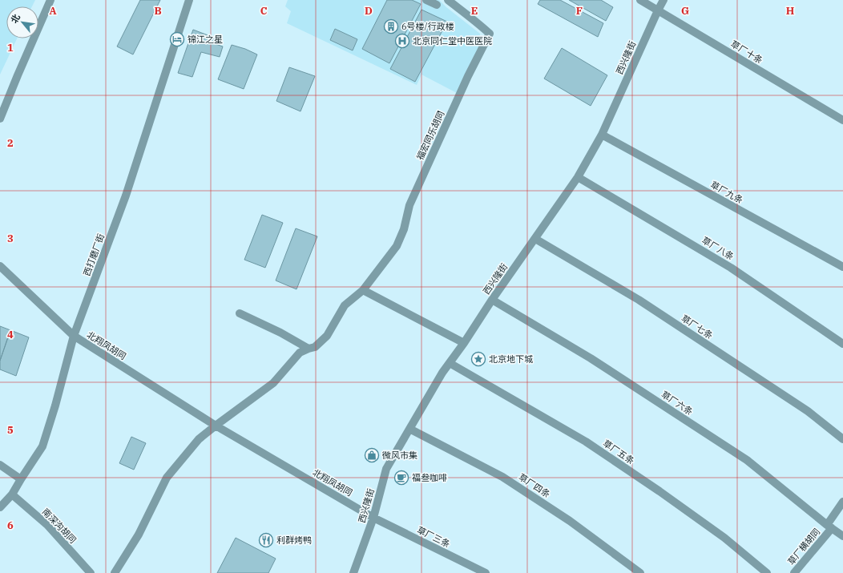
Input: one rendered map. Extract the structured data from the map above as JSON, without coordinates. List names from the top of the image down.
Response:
{
  "streets": {
    "street": [
      "草厂十条",
      "西兴隆街",
      "福宏同乐胡同",
      "草厂九条",
      "草厂八条",
      "西打磨厂街",
      "草厂七条",
      "北翔凤胡同",
      "草厂六条",
      "草厂五条",
      "草厂四条",
      "南深沟胡同",
      "草厂三条",
      "草厂横胡同"
    ]
  },
  "crossings": [
    ["草厂十条", "西兴隆街"],
    ["西兴隆街", "草厂九条"],
    ["西兴隆街", "草厂八条"],
    ["西兴隆街", "草厂七条"],
    ["西兴隆街", "北翔凤胡同"],
    ["西兴隆街", "草厂六条"],
    ["西兴隆街", "草厂五条"],
    ["西兴隆街", "草厂四条"],
    ["西兴隆街", "草厂三条"],
    ["西打磨厂街", "北翔凤胡同"],
    ["西打磨厂街", "南深沟胡同"],
    ["北翔凤胡同", "草厂三条"],
    ["草厂六条", "草厂横胡同"]
  ],
  "places": {
    "building": ["6号楼/行政楼"],
    "hotel": ["锦江之星"],
    "hospital": ["北京同仁堂中医医院"],
    "place": ["北京地下城"],
    "shop": ["微风市集"],
    "cafe": ["福叁咖啡"],
    "restaurant": ["利群烤鸭"]
  },
  "north": "top left",
  "grid": {
    "columns": [
      "A",
      "B",
      "C",
      "D",
      "E",
      "F",
      "G",
      "H"
    ],
    "rows": [
      "1",
      "2",
      "3",
      "4",
      "5",
      "6"
    ]
  }
}
